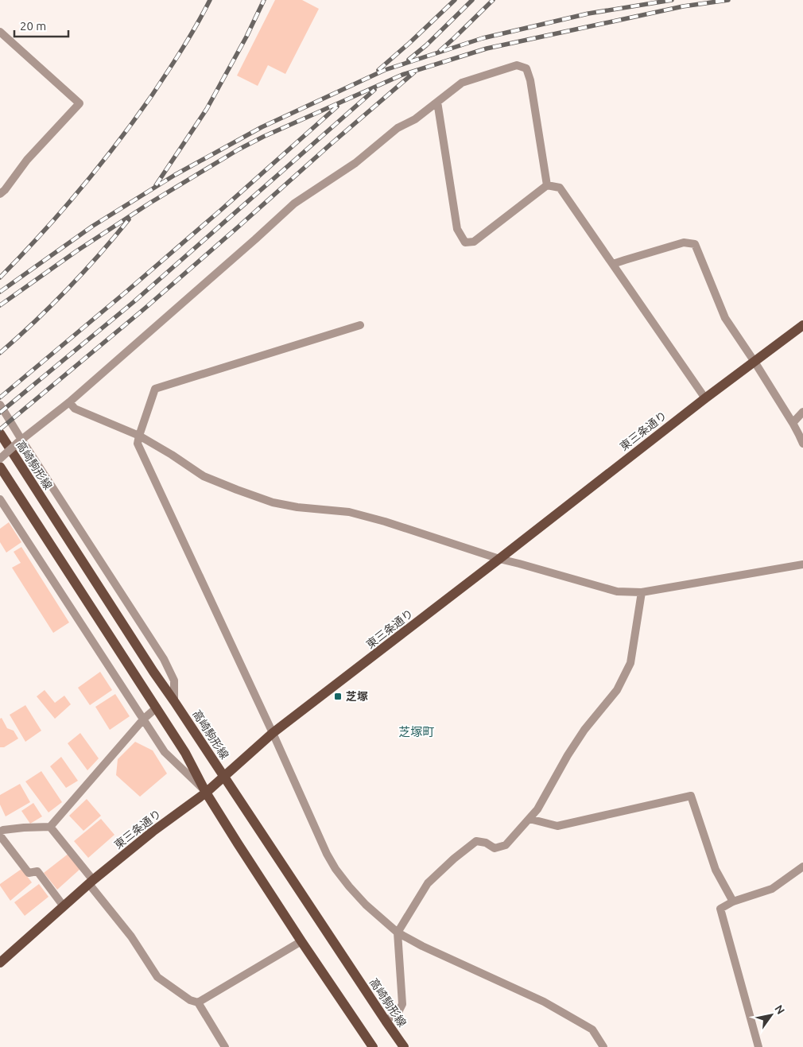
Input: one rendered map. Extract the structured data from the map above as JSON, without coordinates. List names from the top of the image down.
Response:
{
  "streets": {
    "main road": ["東三条通り", "高崎駒形線"]
  },
  "crossings": [
    ["東三条通り", "高崎駒形線"]
  ],
  "districts": ["芝塚町"],
  "places": {
    "transit": ["芝塚"]
  },
  "scale_bar": "20 m",
  "north": "top right"
}
